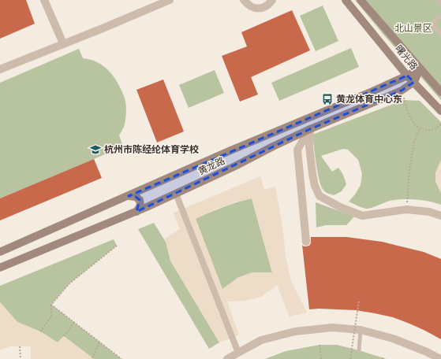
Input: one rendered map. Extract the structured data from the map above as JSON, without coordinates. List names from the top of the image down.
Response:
{
  "streets": {
    "main road": ["曙光路", "黄龙路"]
  },
  "crossings": [
    ["曙光路", "黄龙路"]
  ],
  "parks": ["北山景区"],
  "places": {
    "bus stop": ["黄龙体育中心东"],
    "school or university": ["杭州市陈经纶体育学校"]
  }
}
